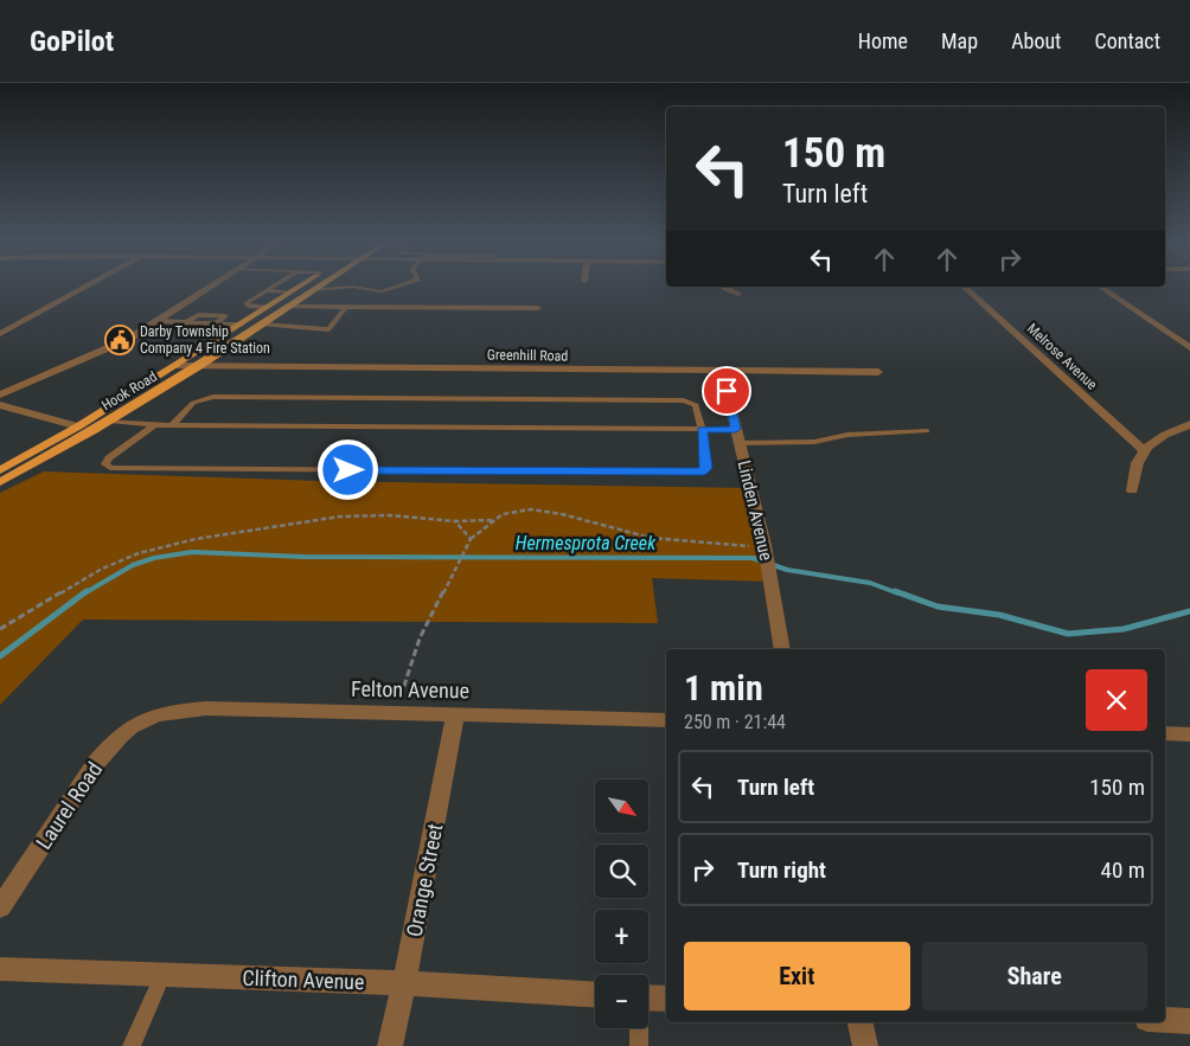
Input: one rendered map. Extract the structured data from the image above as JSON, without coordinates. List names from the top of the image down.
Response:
{
  "streets": {
    "main road": ["Hook Road"],
    "street": [
      "Greenhill Road",
      "Melrose Avenue",
      "Linden Avenue",
      "Felton Avenue",
      "Laurel Road",
      "Orange Street",
      "Clifton Avenue"
    ]
  },
  "crossings": [
    ["Greenhill Road", "Hook Road"],
    ["Greenhill Road", "Linden Avenue"],
    ["Felton Avenue", "Laurel Road"],
    ["Felton Avenue", "Orange Street"],
    ["Orange Street", "Clifton Avenue"]
  ],
  "water": ["Hermesprota Creek"],
  "places": {
    "public building": ["Darby Township Company 4 Fire Station"]
  },
  "north": "bottom right",
  "page": {
    "header": "GoPilot",
    "nav": [
      "Home",
      "Map",
      "About",
      "Contact"
    ],
    "turn": ["150 m", "Turn left"],
    "heading": ["1 min", "250 m · 21:44"],
    "list": [
      {
        "name": "Turn left",
        "value": "150 m"
      },
      {
        "name": "Turn right",
        "value": "40 m"
      }
    ],
    "map_buttons": ["+", "−"],
    "buttons": ["Exit", "Share"]
  }
}
